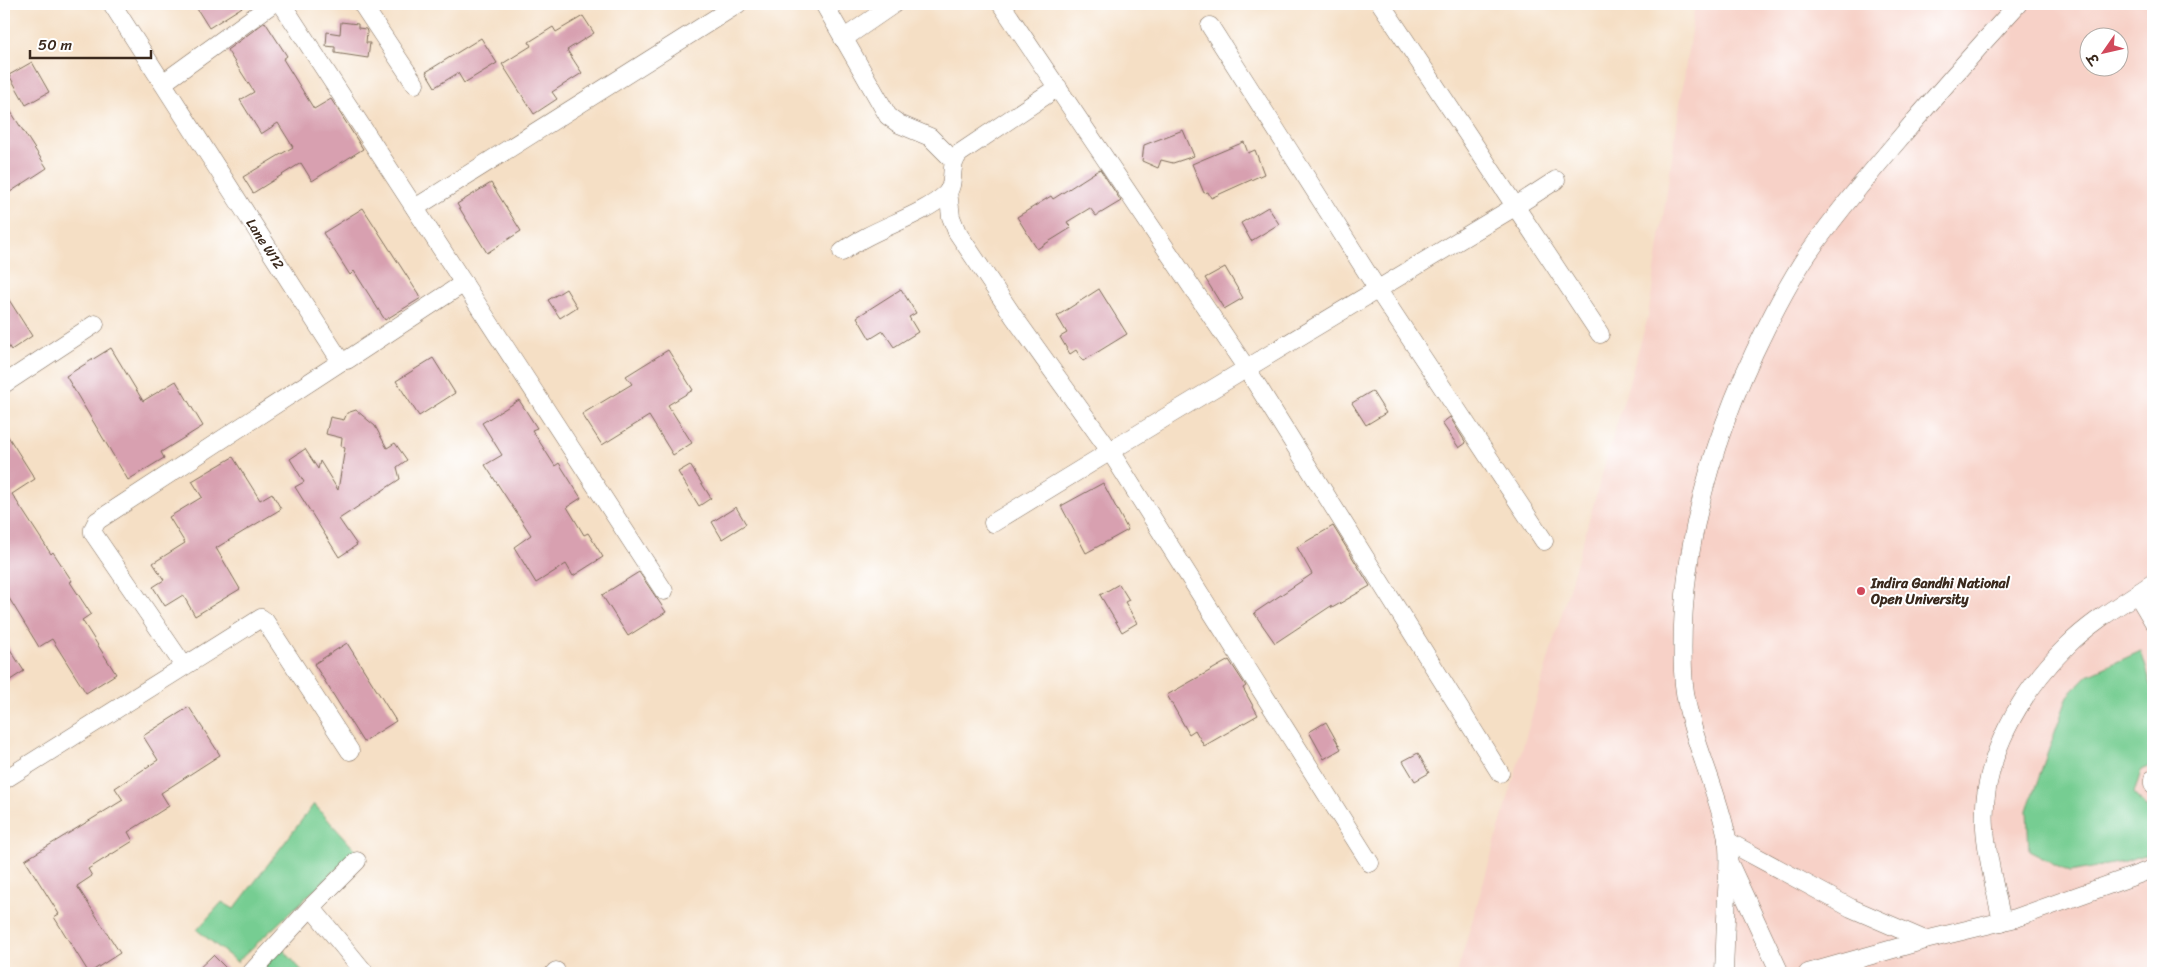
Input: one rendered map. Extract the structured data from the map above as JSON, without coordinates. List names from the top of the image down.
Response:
{
  "streets": {
    "street": ["Lane W12"]
  },
  "places": ["Indira Gandhi National Open University"],
  "scale_bar": "50 m",
  "north": "bottom left"
}
